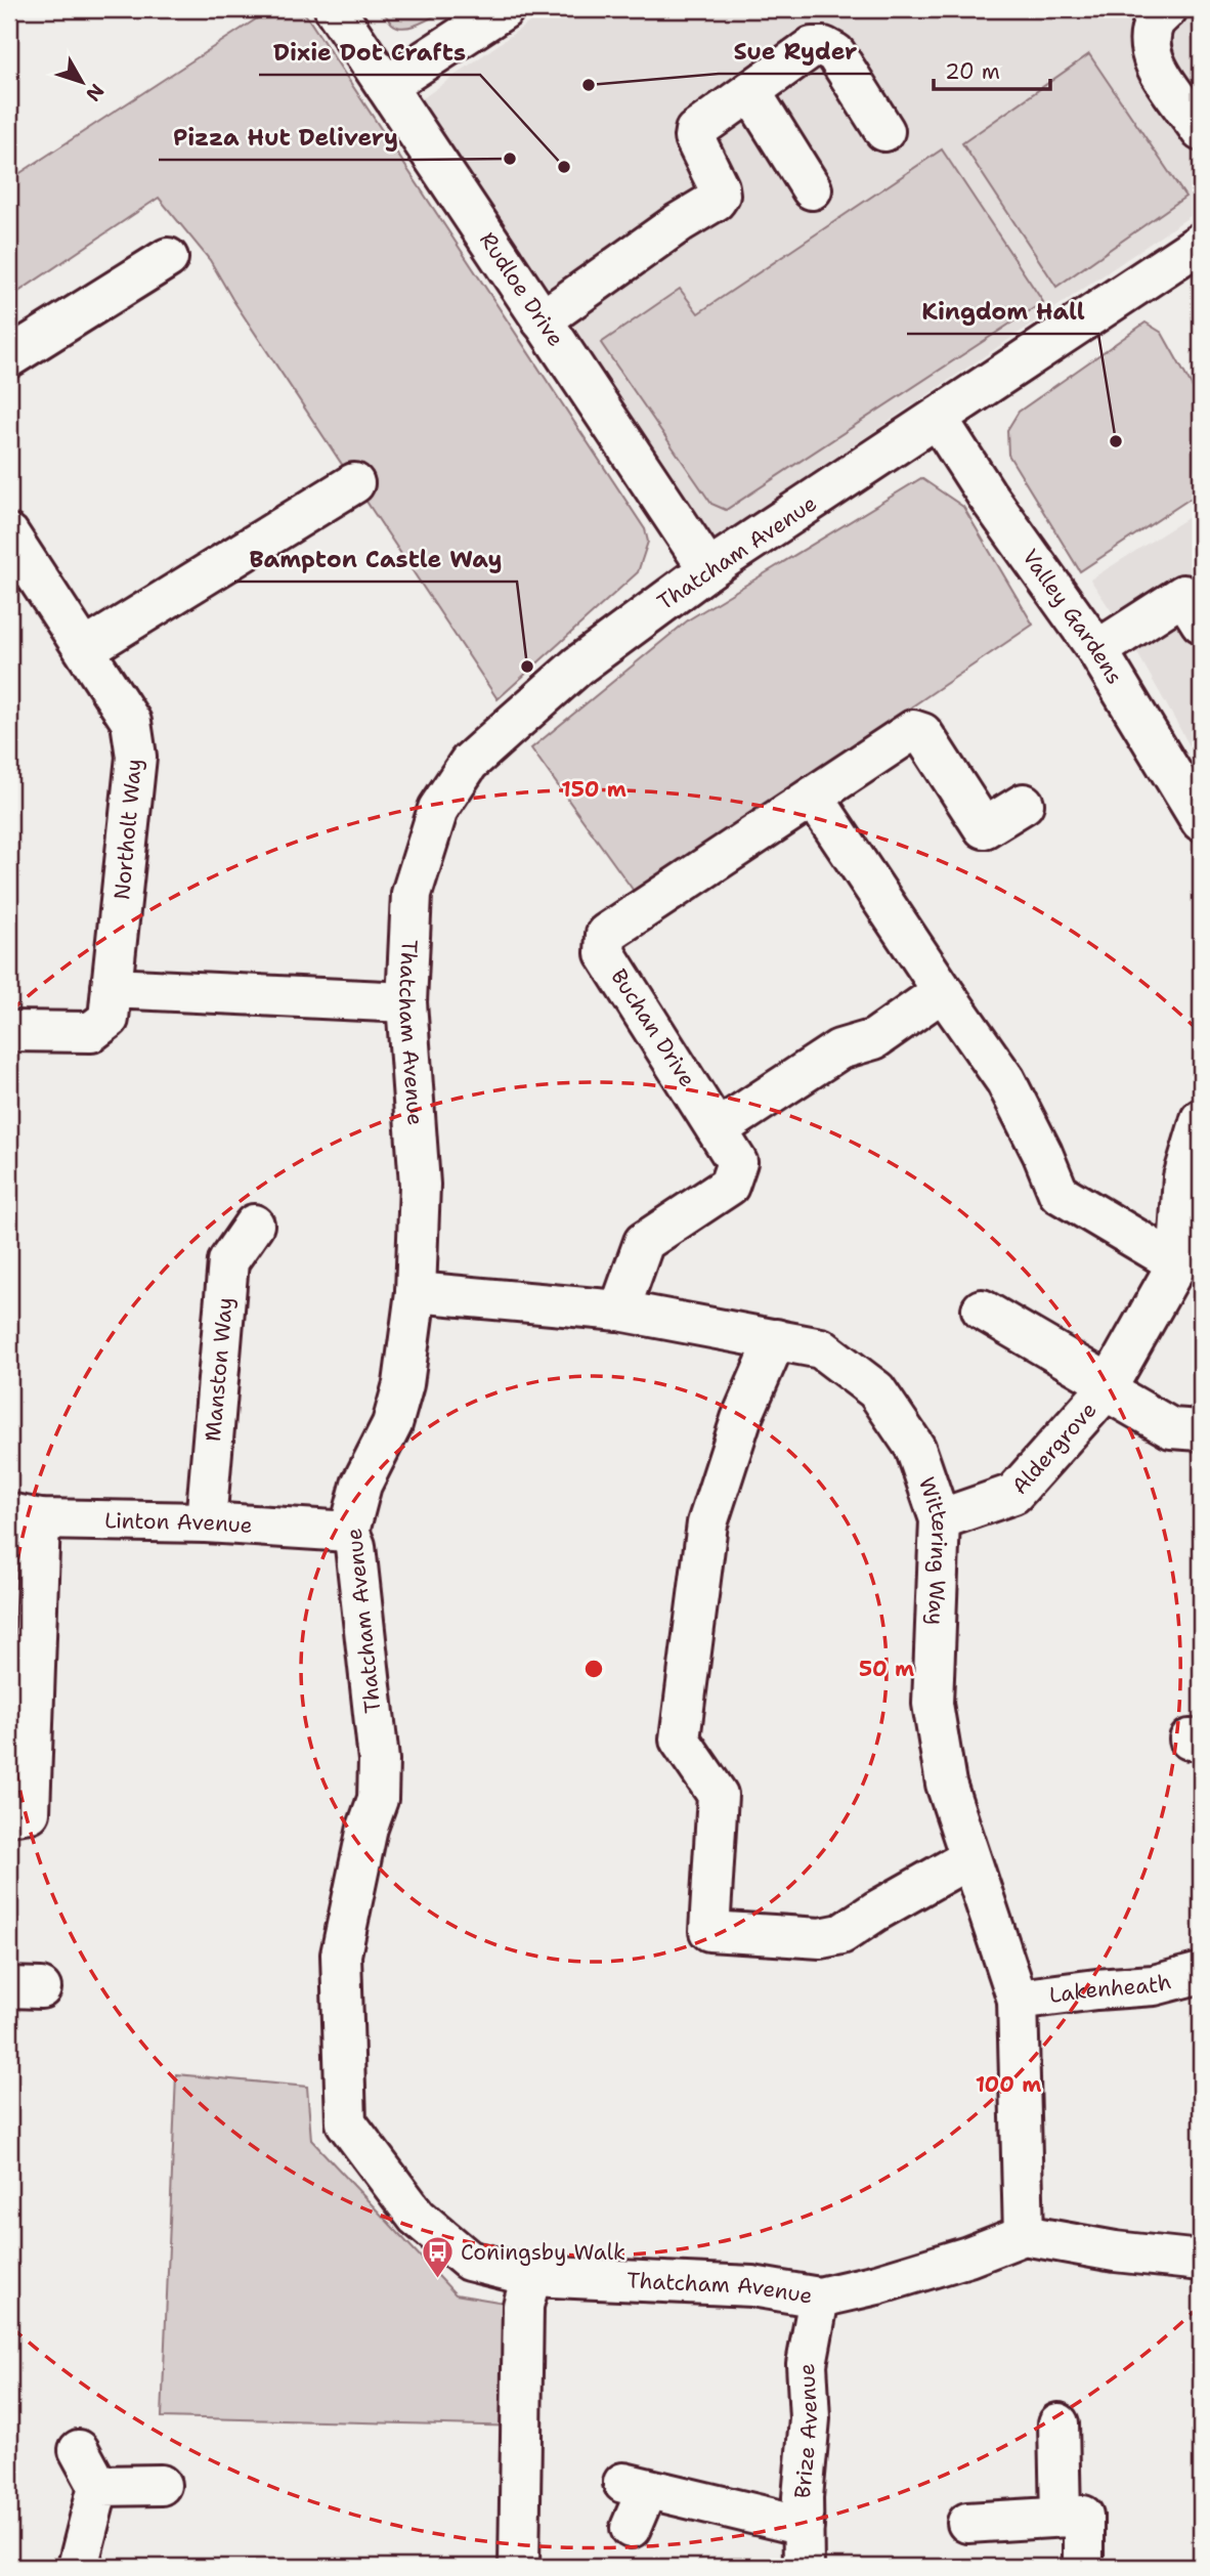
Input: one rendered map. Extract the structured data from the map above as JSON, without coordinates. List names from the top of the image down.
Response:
{
  "streets": {
    "street": [
      "Rudloe Drive",
      "Thatcham Avenue",
      "Valley Gardens",
      "Northolt Way",
      "Buchan Drive",
      "Manston Way",
      "Aldergrove",
      "Linton Avenue",
      "Wittering Way",
      "Lakenheath",
      "Brize Avenue"
    ]
  },
  "crossings": [
    ["Rudloe Drive", "Thatcham Avenue"],
    ["Thatcham Avenue", "Valley Gardens"],
    ["Thatcham Avenue", "Linton Avenue"],
    ["Thatcham Avenue", "Wittering Way"],
    ["Thatcham Avenue", "Brize Avenue"],
    ["Buchan Drive", "Wittering Way"],
    ["Manston Way", "Linton Avenue"],
    ["Aldergrove", "Wittering Way"],
    ["Wittering Way", "Lakenheath"]
  ],
  "places": {
    "other": [
      "Sue Ryder",
      "Pizza Hut Delivery",
      "Dixie Dot Crafts",
      "Kingdom Hall",
      "Bampton Castle Way"
    ],
    "bus stop": ["Coningsby Walk"]
  },
  "scale_bar": "20 m",
  "north": "bottom right",
  "rings": ["150 m", "50 m", "100 m"]
}
